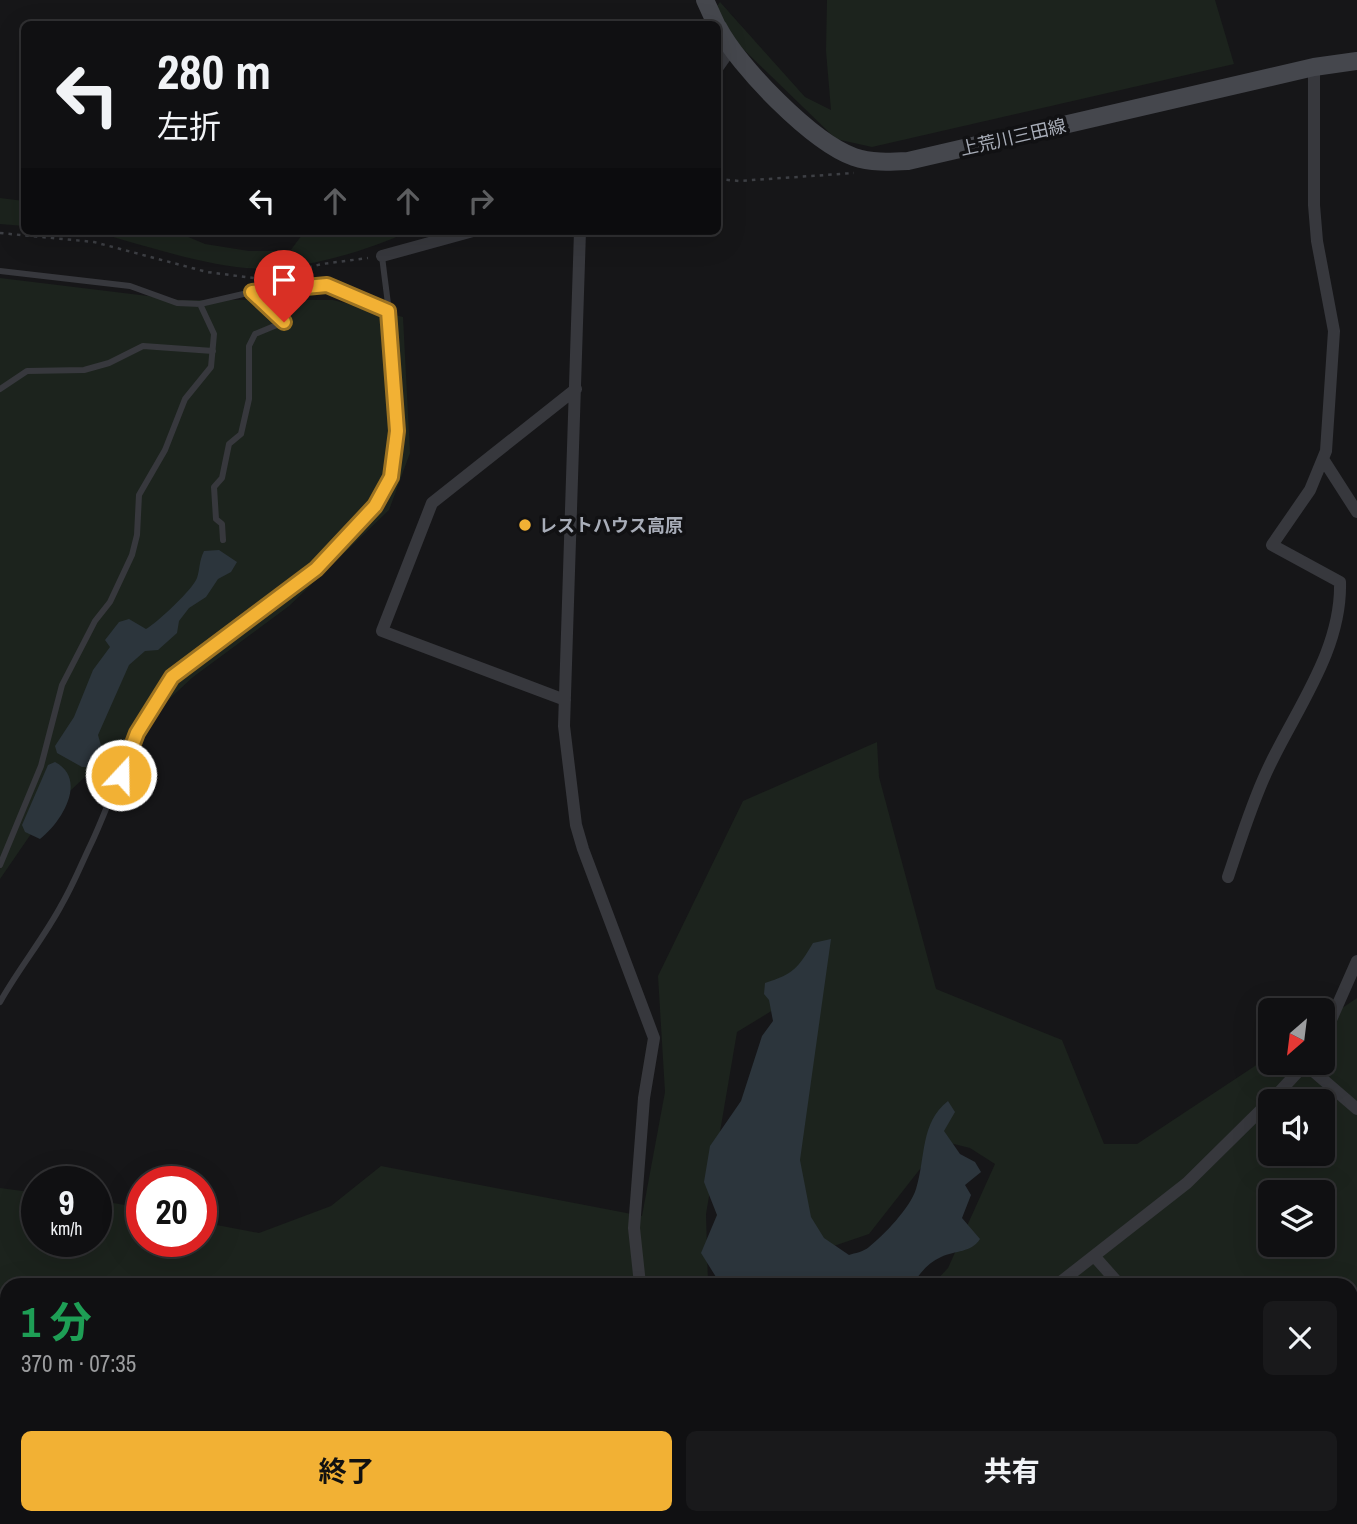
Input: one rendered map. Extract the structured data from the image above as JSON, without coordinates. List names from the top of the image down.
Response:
{
  "streets": {
    "main road": ["上荒川三田線"]
  },
  "places": ["レストハウス高原"],
  "north": "bottom left",
  "page": {
    "turn": ["280 m", "左折"],
    "speed": "9 km/h",
    "limit": "20",
    "heading": ["1 分", "370 m · 07:35"],
    "buttons": ["終了", "共有"]
  }
}
